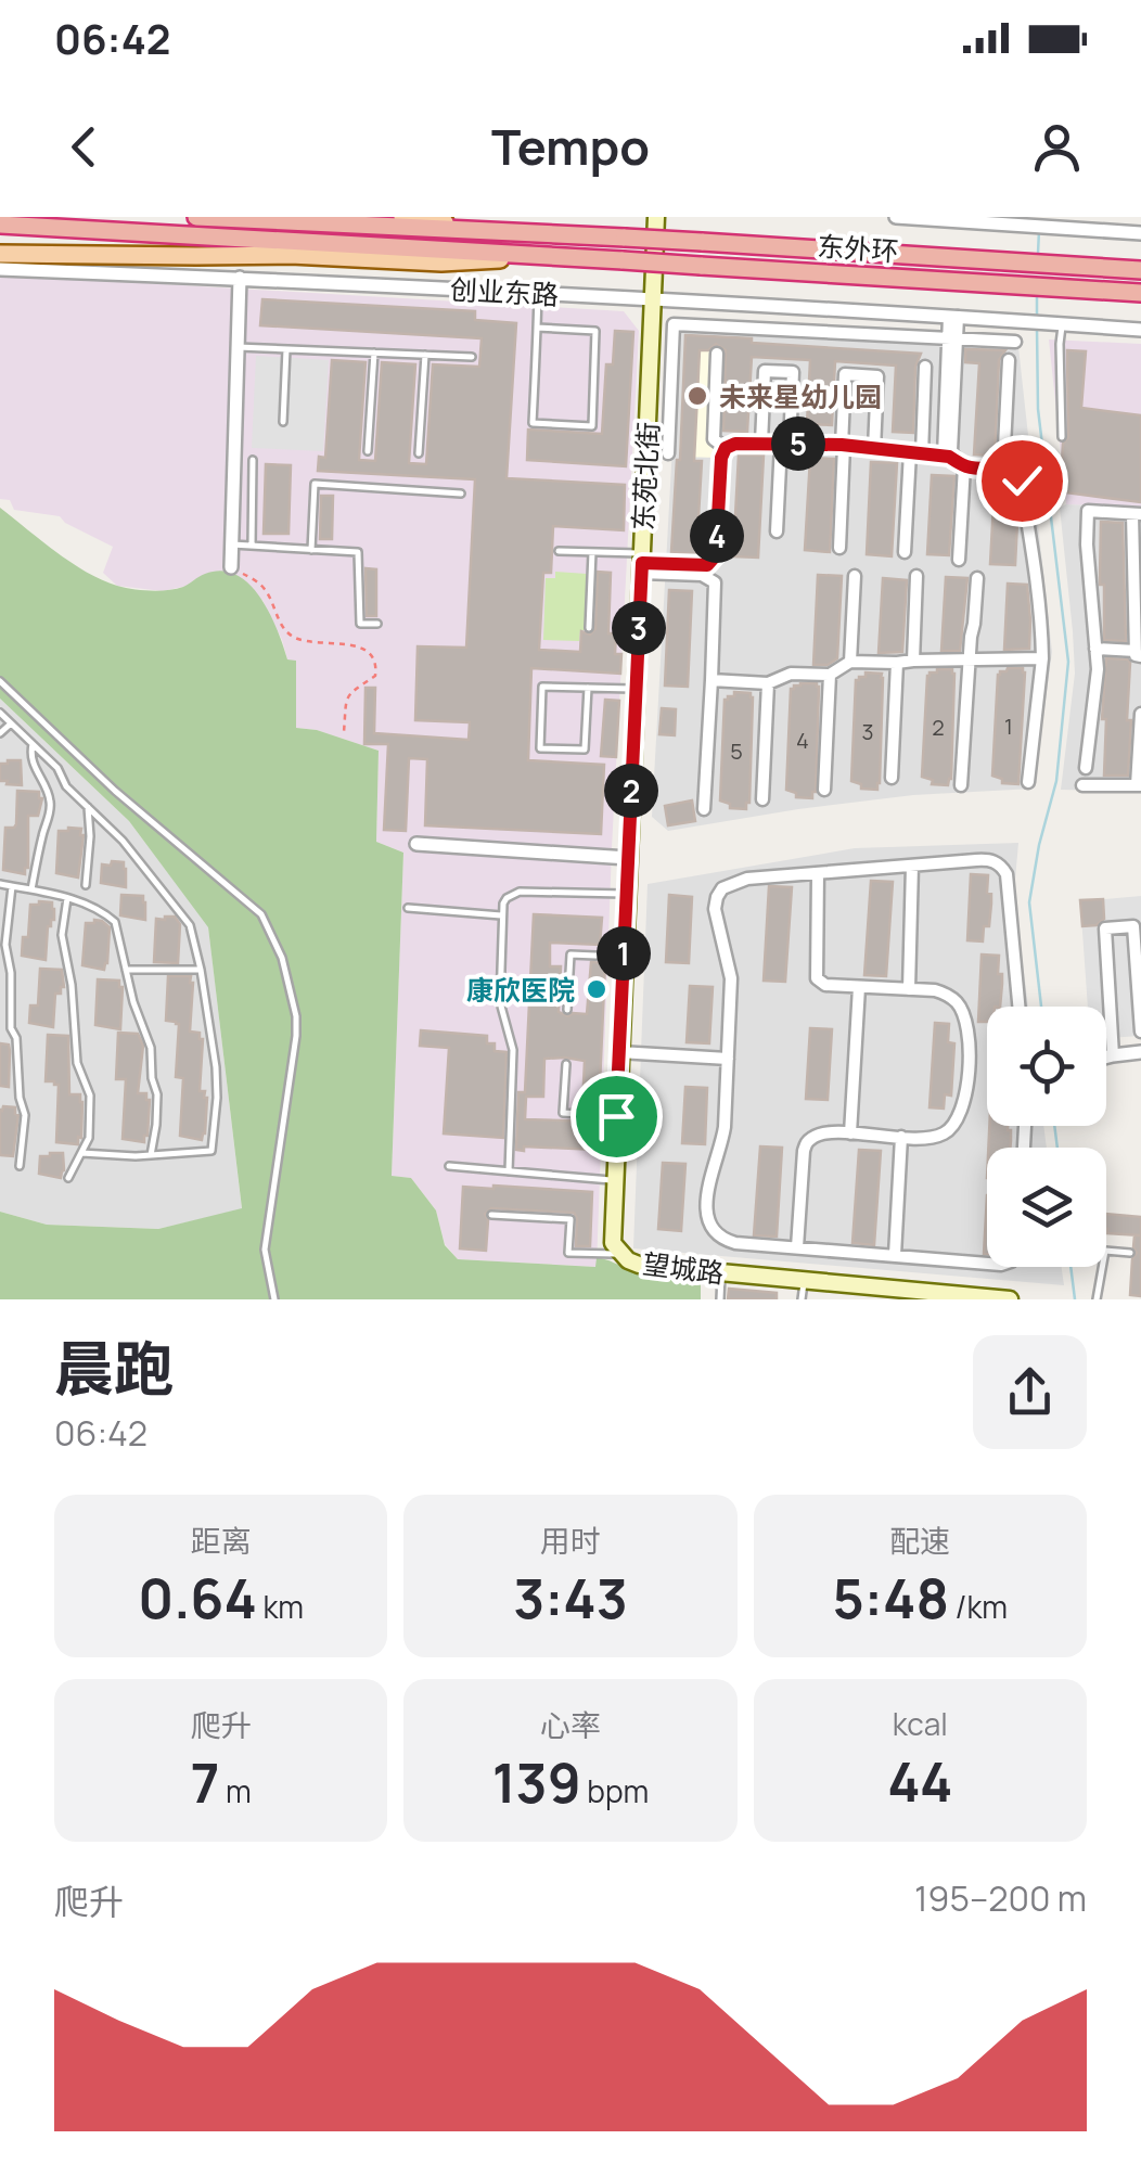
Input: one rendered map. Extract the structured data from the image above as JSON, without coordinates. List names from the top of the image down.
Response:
{
  "streets": {
    "highway": ["东外环"],
    "main road": ["东苑北街", "望城路"],
    "street": ["创业东路"]
  },
  "crossings": [
    ["创业东路", "东苑北街"],
    ["东苑北街", "望城路"]
  ],
  "places": ["未来星幼儿园", "康欣医院"],
  "house_numbers": [
    "1",
    "2",
    "3",
    "4",
    "5"
  ],
  "page": {
    "status": "06:42",
    "header": "Tempo",
    "pins": [
      "5",
      "4",
      "3",
      "2",
      "1"
    ],
    "heading": ["晨跑", "06:42"],
    "stats": [
      ["距离", "0.64 km"],
      ["用时", "3:43"],
      ["配速", "5:48 /km"],
      ["爬升", "7 m"],
      ["心率", "139 bpm"],
      ["kcal", "44"]
    ],
    "chart": ["爬升", "195–200 m"]
  }
}
